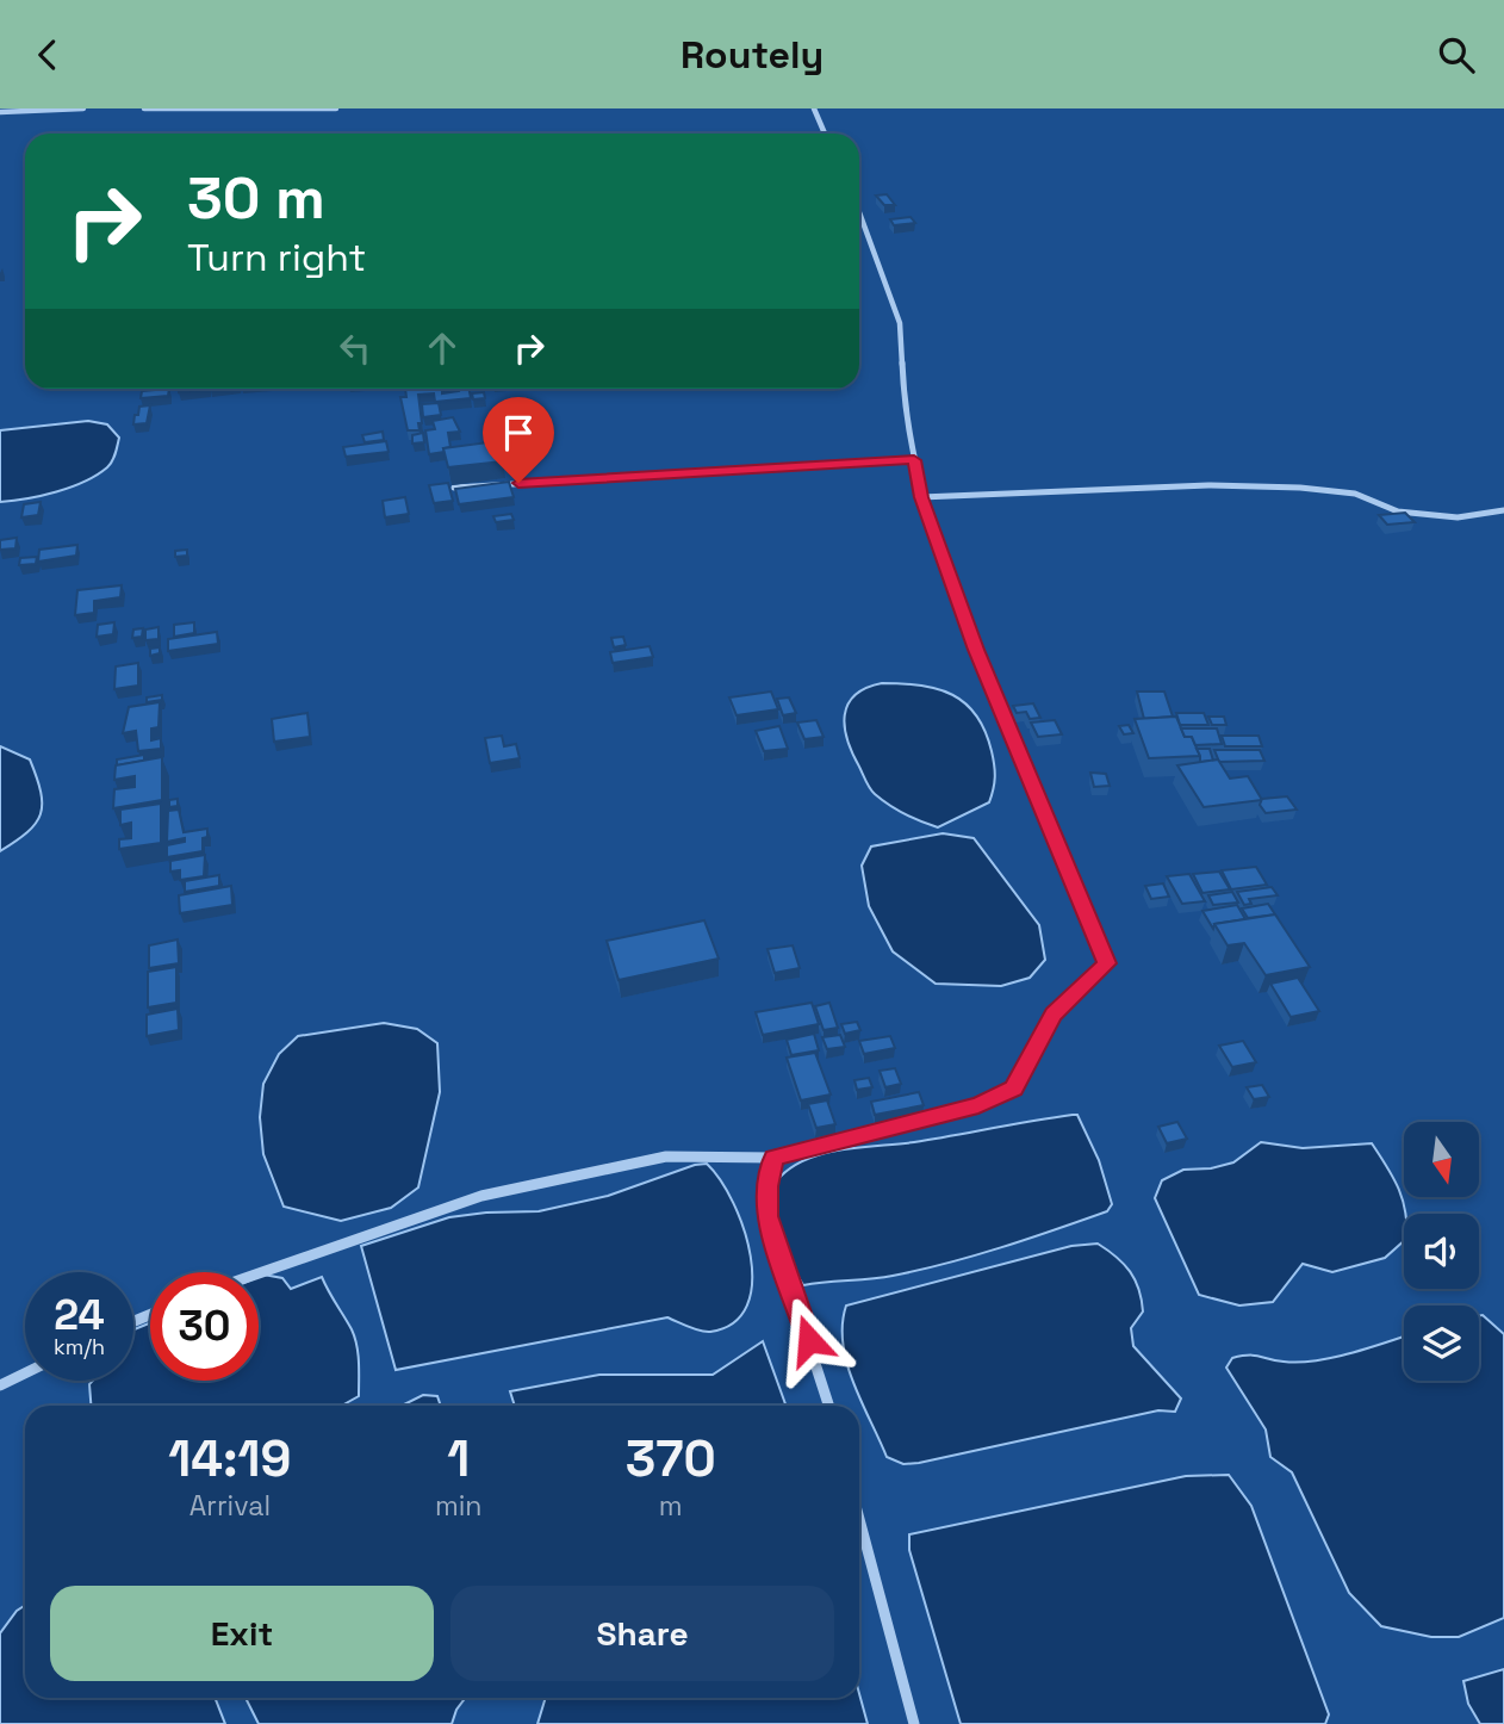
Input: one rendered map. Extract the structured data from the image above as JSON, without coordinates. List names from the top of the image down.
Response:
{
  "north": "bottom",
  "page": {
    "header": "Routely",
    "turn": ["30 m", "Turn right"],
    "speed": "24 km/h",
    "limit": "30",
    "eta": [
      "14:19",
      "Arrival",
      "1",
      "min",
      "370",
      "m"
    ],
    "buttons": ["Exit", "Share"]
  }
}
